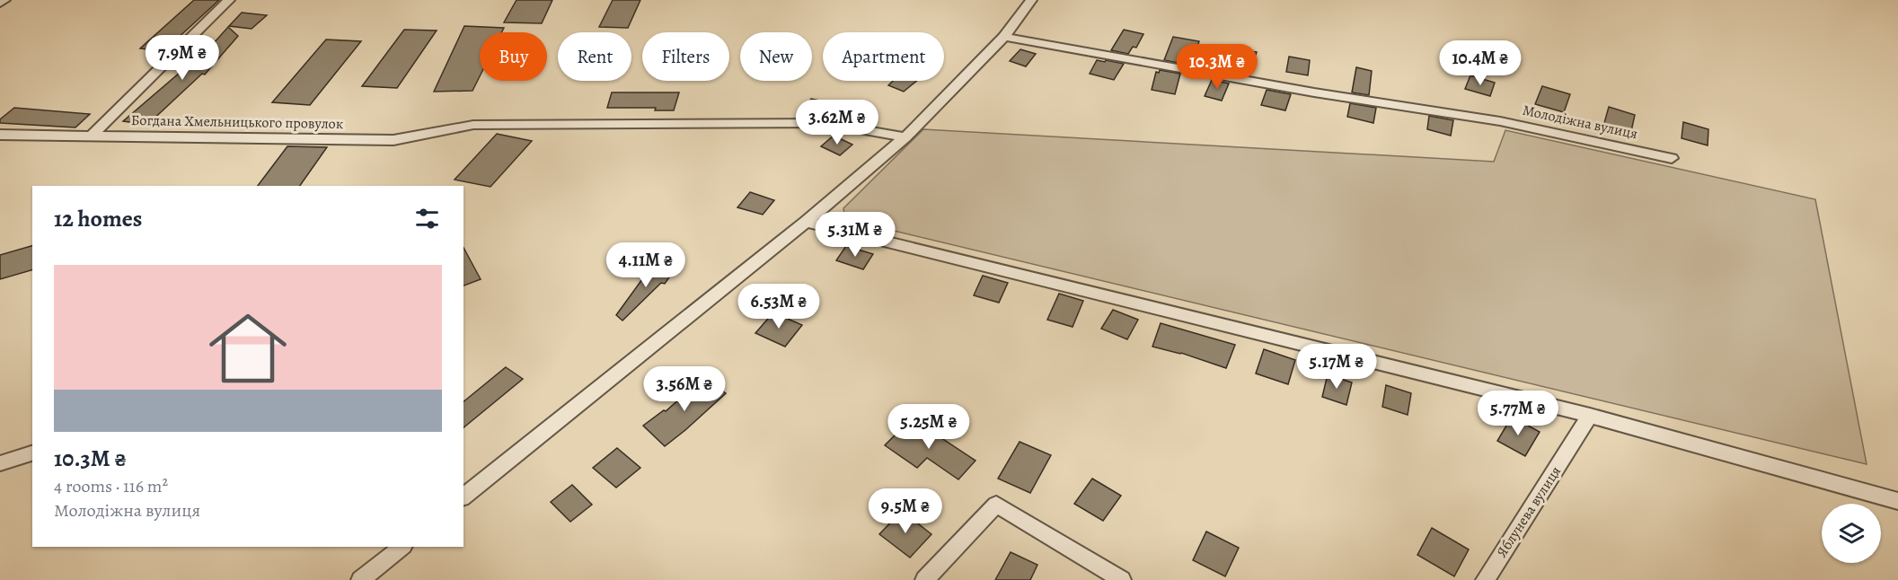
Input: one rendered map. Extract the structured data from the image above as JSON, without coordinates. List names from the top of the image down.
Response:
{
  "streets": {
    "street": ["Богдана Хмельницького провулок", "Молодіжна вулиця", "Яблунева вулиця"]
  },
  "page": {
    "chip": [
      "Buy",
      "Rent",
      "Filters",
      "New",
      "Apartment"
    ],
    "price": [
      "7.9M ₴",
      "10.4M ₴",
      "10.3M ₴",
      "3.62M ₴",
      "5.31M ₴",
      "4.11M ₴",
      "6.53M ₴",
      "5.17M ₴",
      "3.56M ₴",
      "5.77M ₴",
      "5.25M ₴",
      "9.5M ₴"
    ],
    "heading": "12 homes",
    "list": [
      {
        "name": "10.3M ₴",
        "note": "4 rooms · 116 m² · Молодіжна вулиця"
      }
    ]
  }
}
